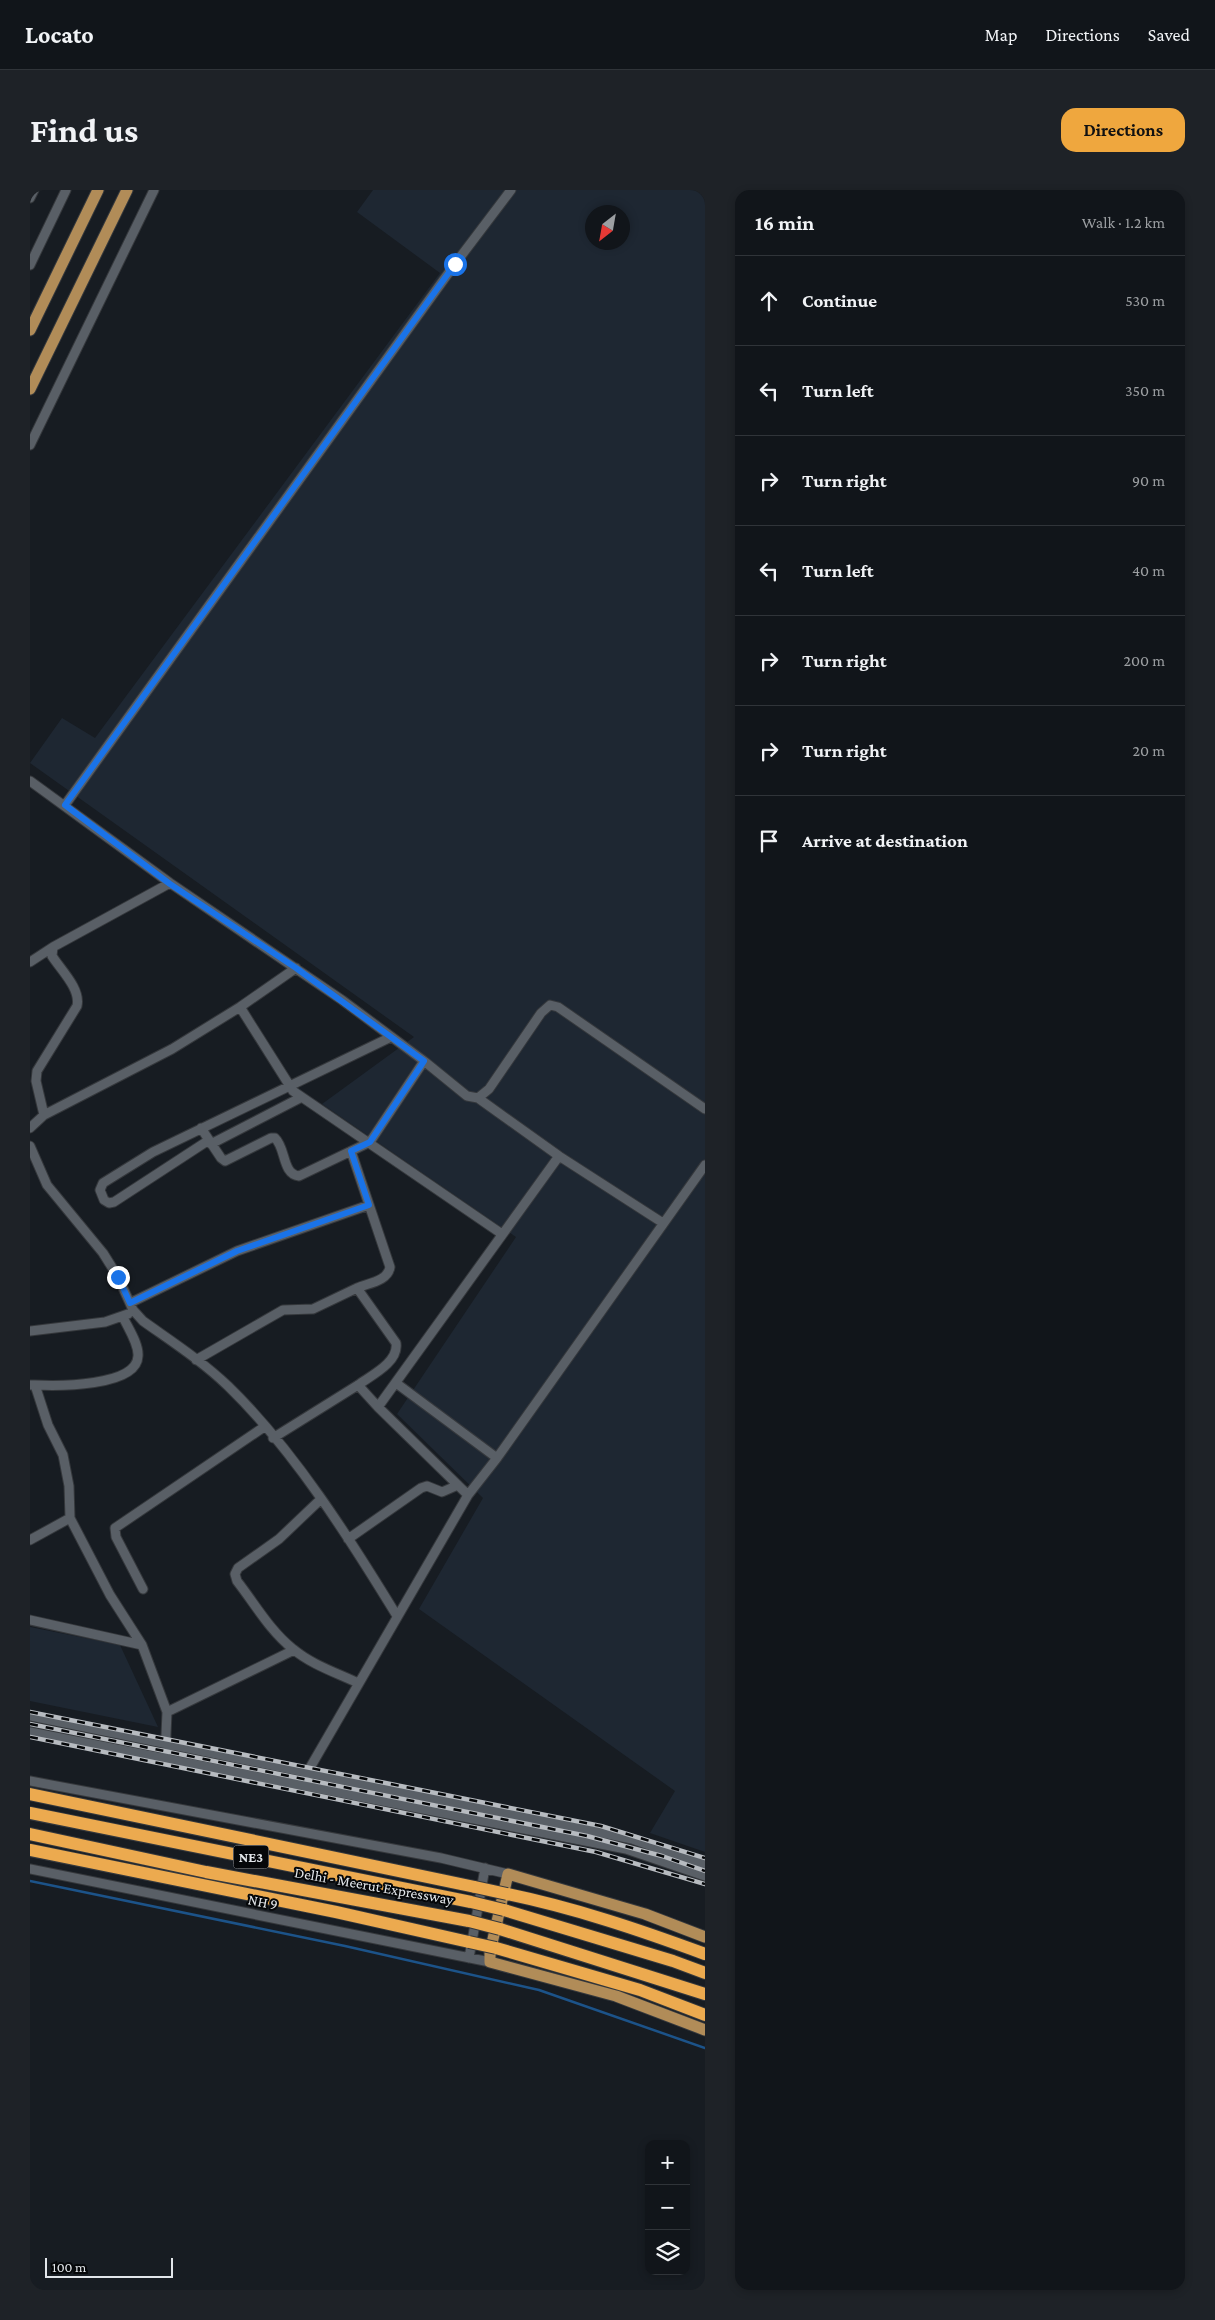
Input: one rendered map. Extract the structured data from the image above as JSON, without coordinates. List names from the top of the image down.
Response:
{
  "streets": {
    "highway": ["NE3", "Delhi - Meerut Expressway"],
    "street": ["NH 9"]
  },
  "scale_bar": "100 m",
  "north": "bottom left",
  "page": {
    "header": "Locato",
    "nav": ["Map", "Directions", "Saved"],
    "buttons": "Directions",
    "title": "Find us",
    "heading": ["16 min", "Walk · 1.2 km"],
    "list": [
      ["Continue", "530 m"],
      ["Turn left", "350 m"],
      ["Turn right", "90 m"],
      ["Turn left", "40 m"],
      ["Turn right", "200 m"],
      ["Turn right", "20 m"],
      "Arrive at destination"
    ],
    "map_buttons": ["+", "−"],
    "scale": "100 m"
  }
}
